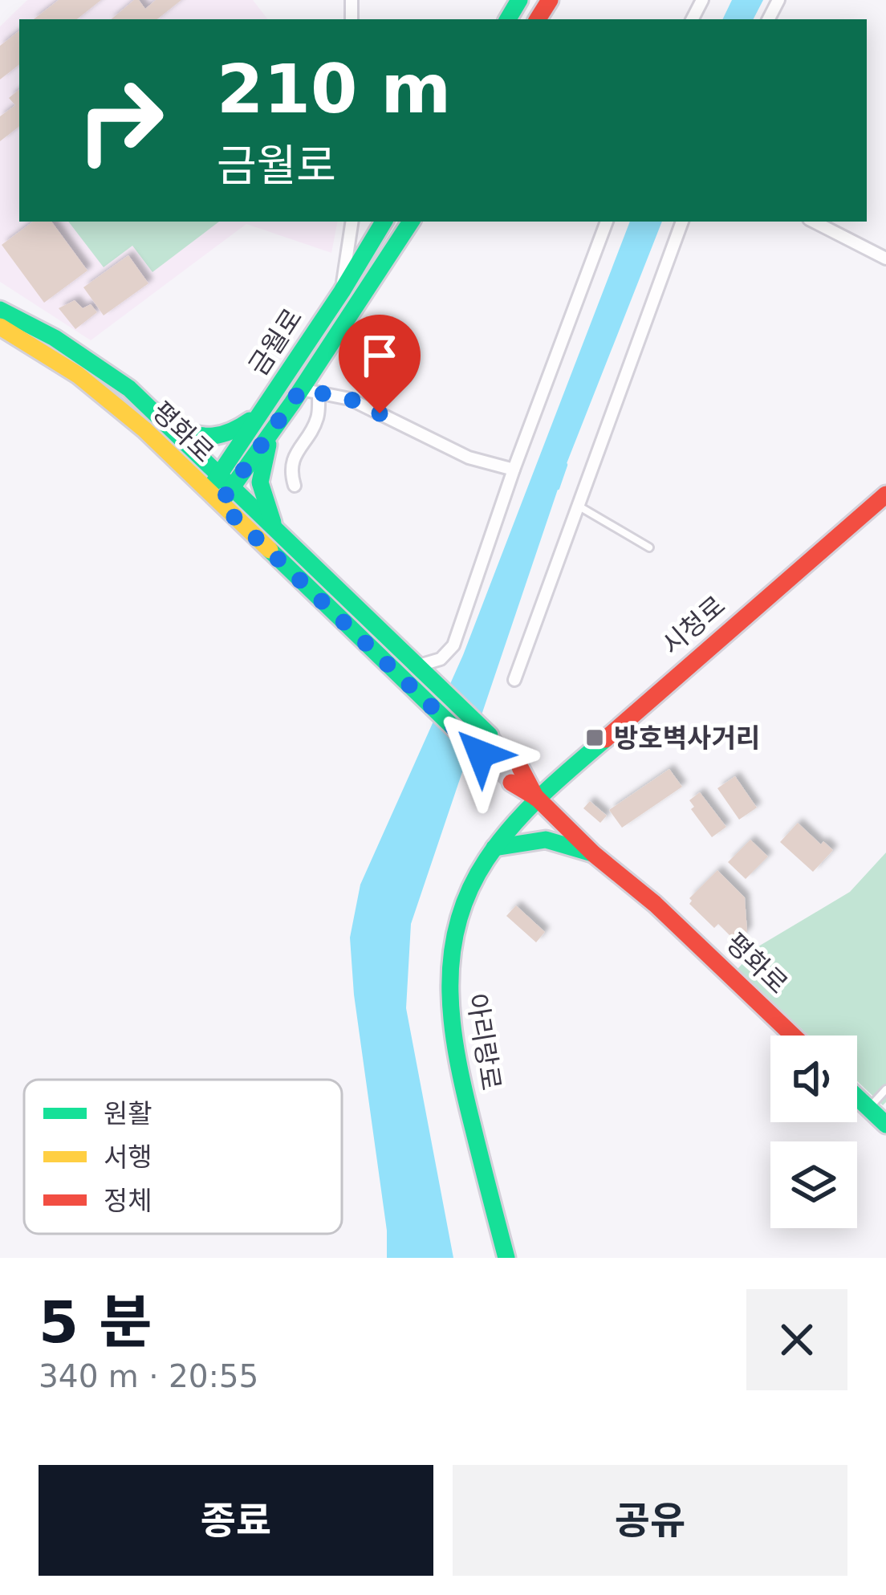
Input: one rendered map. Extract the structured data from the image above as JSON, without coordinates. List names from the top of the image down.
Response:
{
  "streets": {
    "main road": [
      "금월로",
      "평화로",
      "시청로",
      "아리랑로"
    ]
  },
  "crossings": [
    ["금월로", "평화로"],
    ["평화로", "시청로"],
    ["평화로", "아리랑로"],
    ["시청로", "아리랑로"]
  ],
  "places": {
    "transit": ["방호벽사거리"]
  },
  "legend": ["원활", "서행", "정체"],
  "page": {
    "turn": ["210 m", "금월로"],
    "heading": ["5 분", "340 m · 20:55"],
    "buttons": ["종료", "공유"]
  }
}
